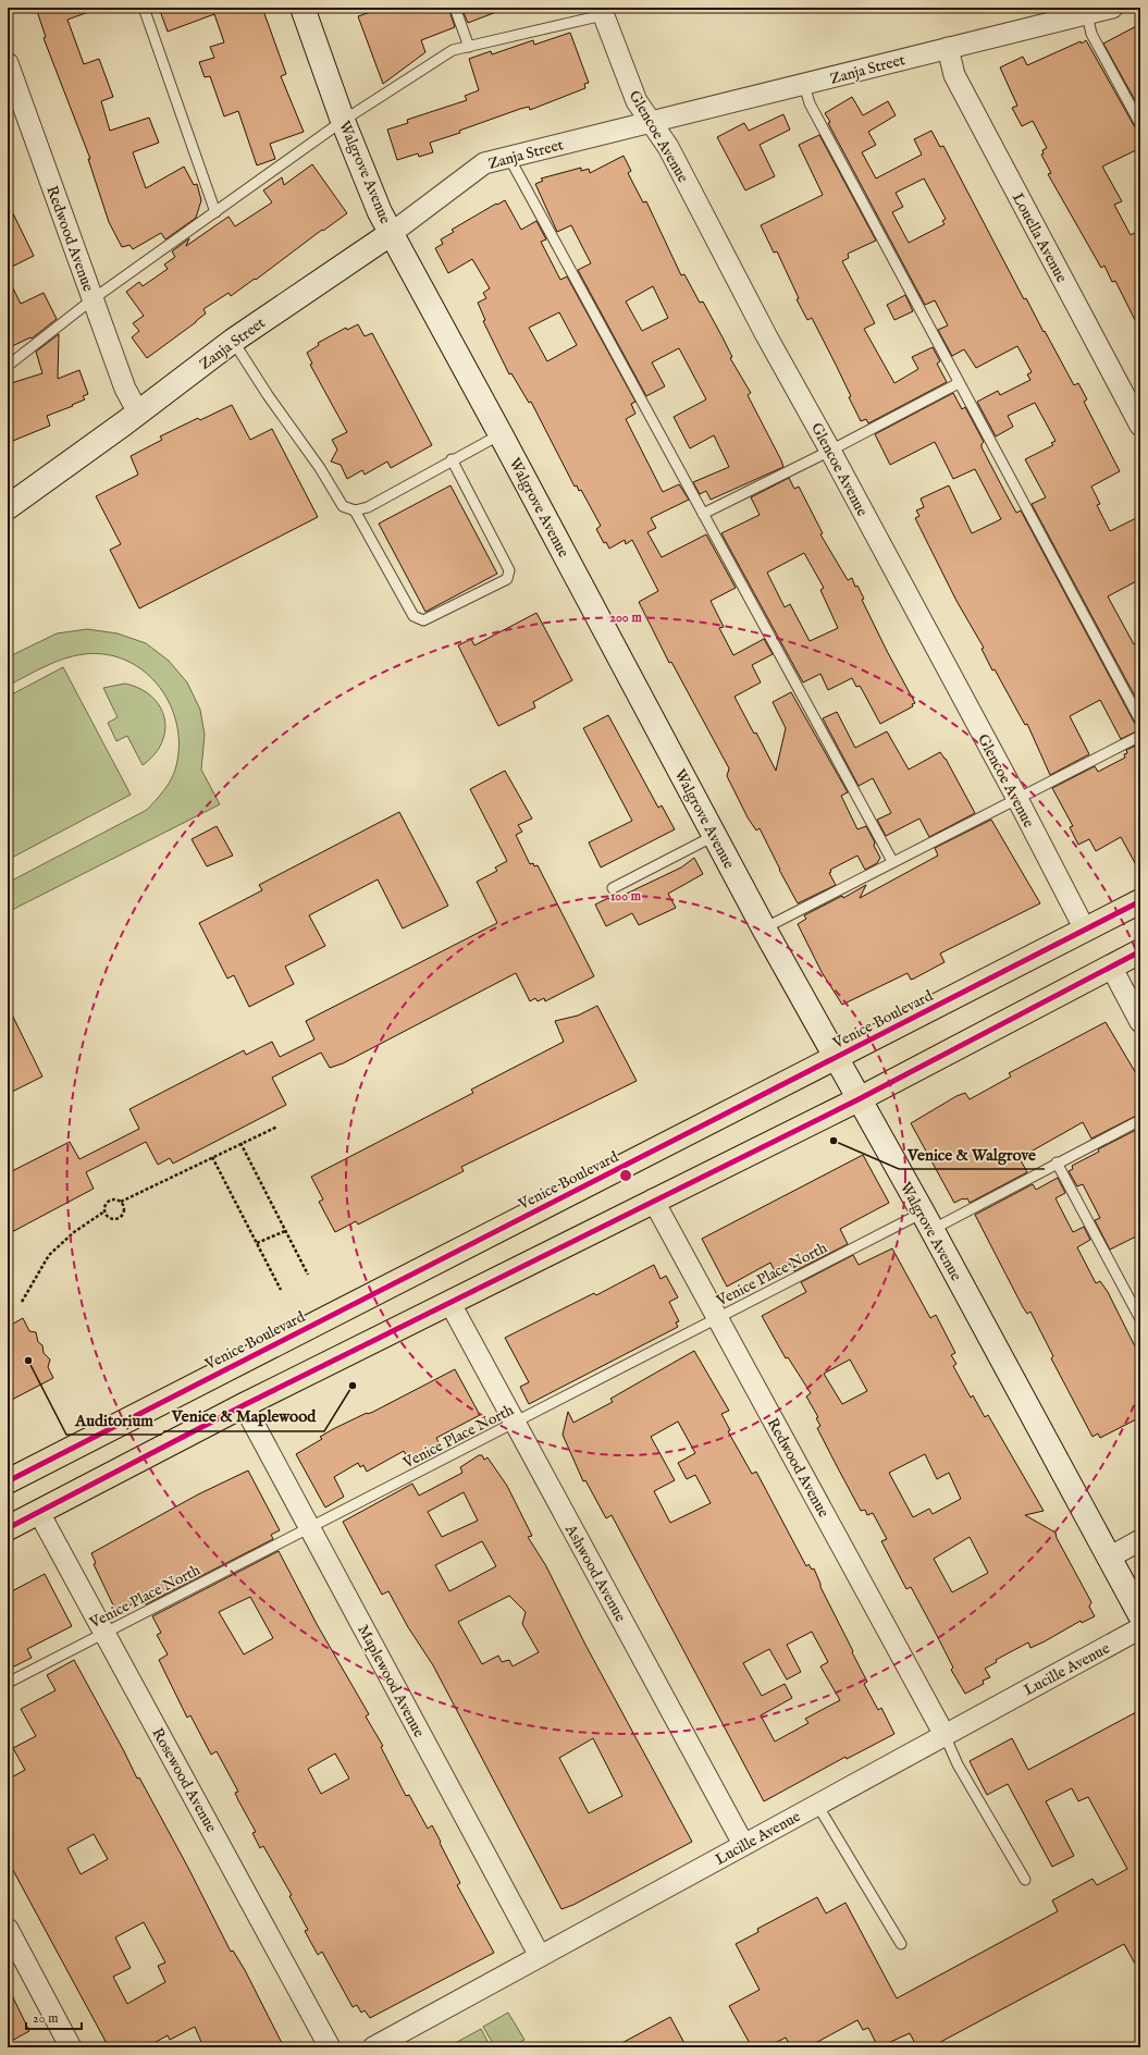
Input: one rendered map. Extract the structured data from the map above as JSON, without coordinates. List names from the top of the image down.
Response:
{
  "streets": {
    "main road": ["Venice Boulevard"],
    "street": [
      "Zanja Street",
      "Glencoe Avenue",
      "Walgrove Avenue",
      "Louella Avenue",
      "Redwood Avenue",
      "Ashwood Avenue",
      "Lucille Avenue",
      "Maplewood Avenue",
      "Rosewood Avenue"
    ],
    "lane": ["Venice Place North"]
  },
  "crossings": [
    ["Zanja Street", "Glencoe Avenue"],
    ["Zanja Street", "Walgrove Avenue"],
    ["Zanja Street", "Louella Avenue"],
    ["Zanja Street", "Redwood Avenue"],
    ["Glencoe Avenue", "Venice Boulevard"],
    ["Walgrove Avenue", "Venice Boulevard"],
    ["Walgrove Avenue", "Venice Place North"],
    ["Redwood Avenue", "Venice Place North"],
    ["Redwood Avenue", "Lucille Avenue"],
    ["Venice Place North", "Ashwood Avenue"],
    ["Venice Place North", "Maplewood Avenue"],
    ["Venice Place North", "Rosewood Avenue"],
    ["Ashwood Avenue", "Lucille Avenue"],
    ["Lucille Avenue", "Maplewood Avenue"]
  ],
  "places": ["Venice & Walgrove", "Auditorium", "Venice & Maplewood"],
  "scale_bar": "20 m",
  "rings": ["200 m", "100 m"]
}
